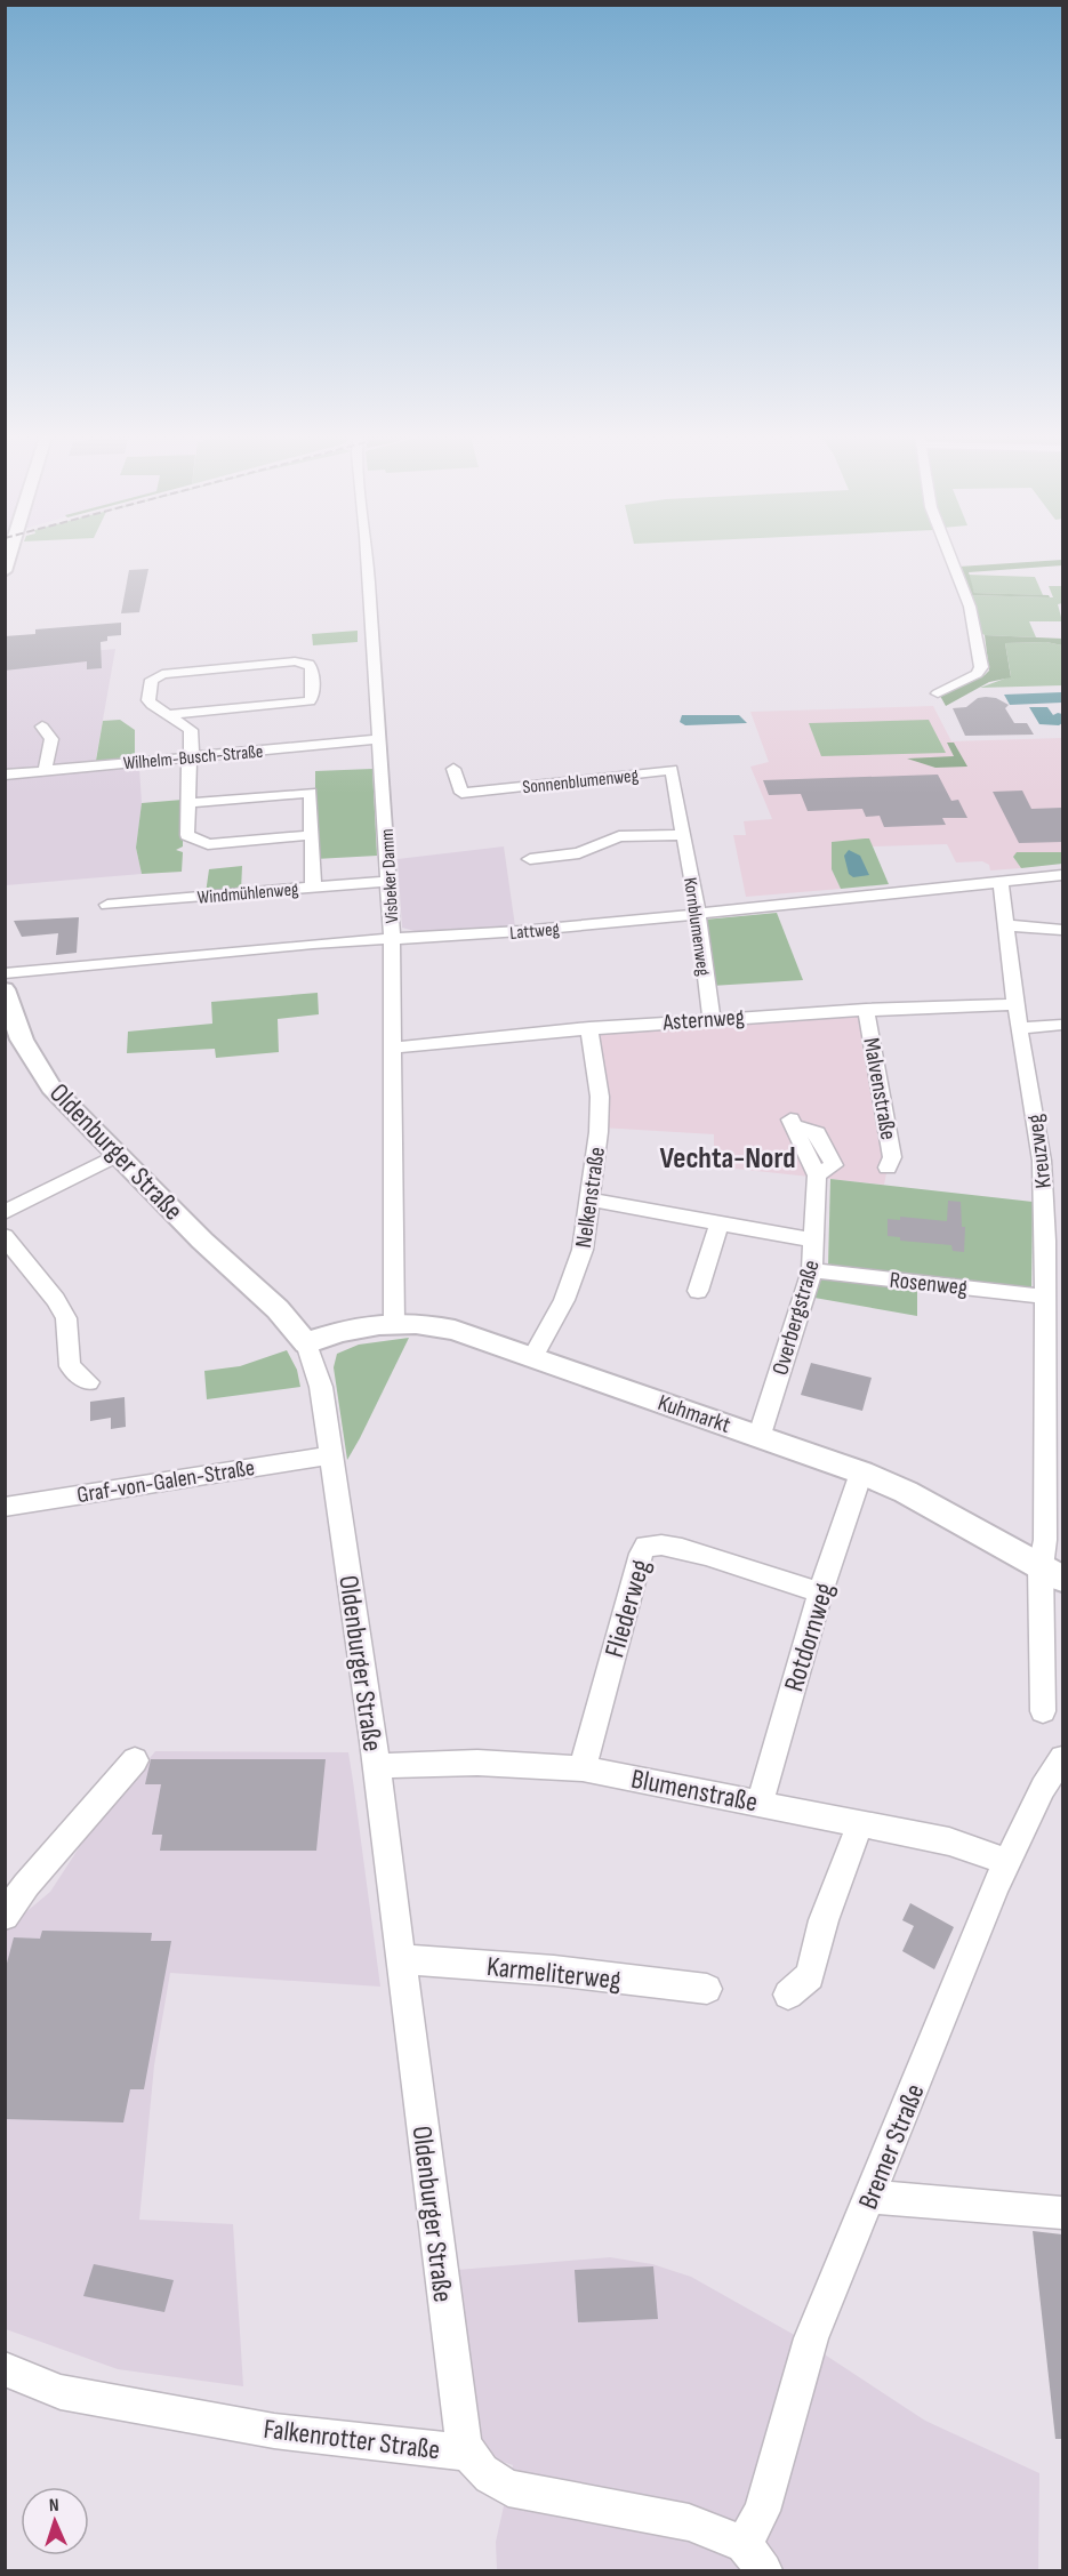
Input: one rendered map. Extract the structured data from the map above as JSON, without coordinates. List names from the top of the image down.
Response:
{
  "streets": {
    "main road": ["Oldenburger Straße", "Kuhmarkt"],
    "street": [
      "Wilhelm-Busch-Straße",
      "Sonnenblumenweg",
      "Visbeker Damm",
      "Windmühlenweg",
      "Kornblumenweg",
      "Lattweg",
      "Asternweg",
      "Malvenstraße",
      "Kreuzweg",
      "Nelkenstraße",
      "Rosenweg",
      "Overbergstraße",
      "Graf-von-Galen-Straße",
      "Fliederweg",
      "Rotdornweg",
      "Blumenstraße",
      "Karmeliterweg",
      "Bremer Straße",
      "Falkenrotter Straße"
    ]
  },
  "crossings": [
    ["Wilhelm-Busch-Straße", "Visbeker Damm"],
    ["Sonnenblumenweg", "Kornblumenweg"],
    ["Visbeker Damm", "Windmühlenweg"],
    ["Visbeker Damm", "Lattweg"],
    ["Visbeker Damm", "Asternweg"],
    ["Visbeker Damm", "Kuhmarkt"],
    ["Kornblumenweg", "Lattweg"],
    ["Kornblumenweg", "Asternweg"],
    ["Lattweg", "Kreuzweg"],
    ["Asternweg", "Malvenstraße"],
    ["Asternweg", "Kreuzweg"],
    ["Asternweg", "Nelkenstraße"],
    ["Oldenburger Straße", "Kuhmarkt"],
    ["Oldenburger Straße", "Graf-von-Galen-Straße"],
    ["Oldenburger Straße", "Blumenstraße"],
    ["Oldenburger Straße", "Karmeliterweg"],
    ["Oldenburger Straße", "Falkenrotter Straße"],
    ["Kreuzweg", "Rosenweg"],
    ["Kreuzweg", "Kuhmarkt"],
    ["Nelkenstraße", "Kuhmarkt"],
    ["Rosenweg", "Overbergstraße"],
    ["Overbergstraße", "Kuhmarkt"],
    ["Kuhmarkt", "Rotdornweg"],
    ["Fliederweg", "Rotdornweg"],
    ["Fliederweg", "Blumenstraße"],
    ["Rotdornweg", "Blumenstraße"],
    ["Blumenstraße", "Bremer Straße"],
    ["Bremer Straße", "Falkenrotter Straße"]
  ],
  "districts": ["Vechta-Nord"],
  "north": "top"
}
